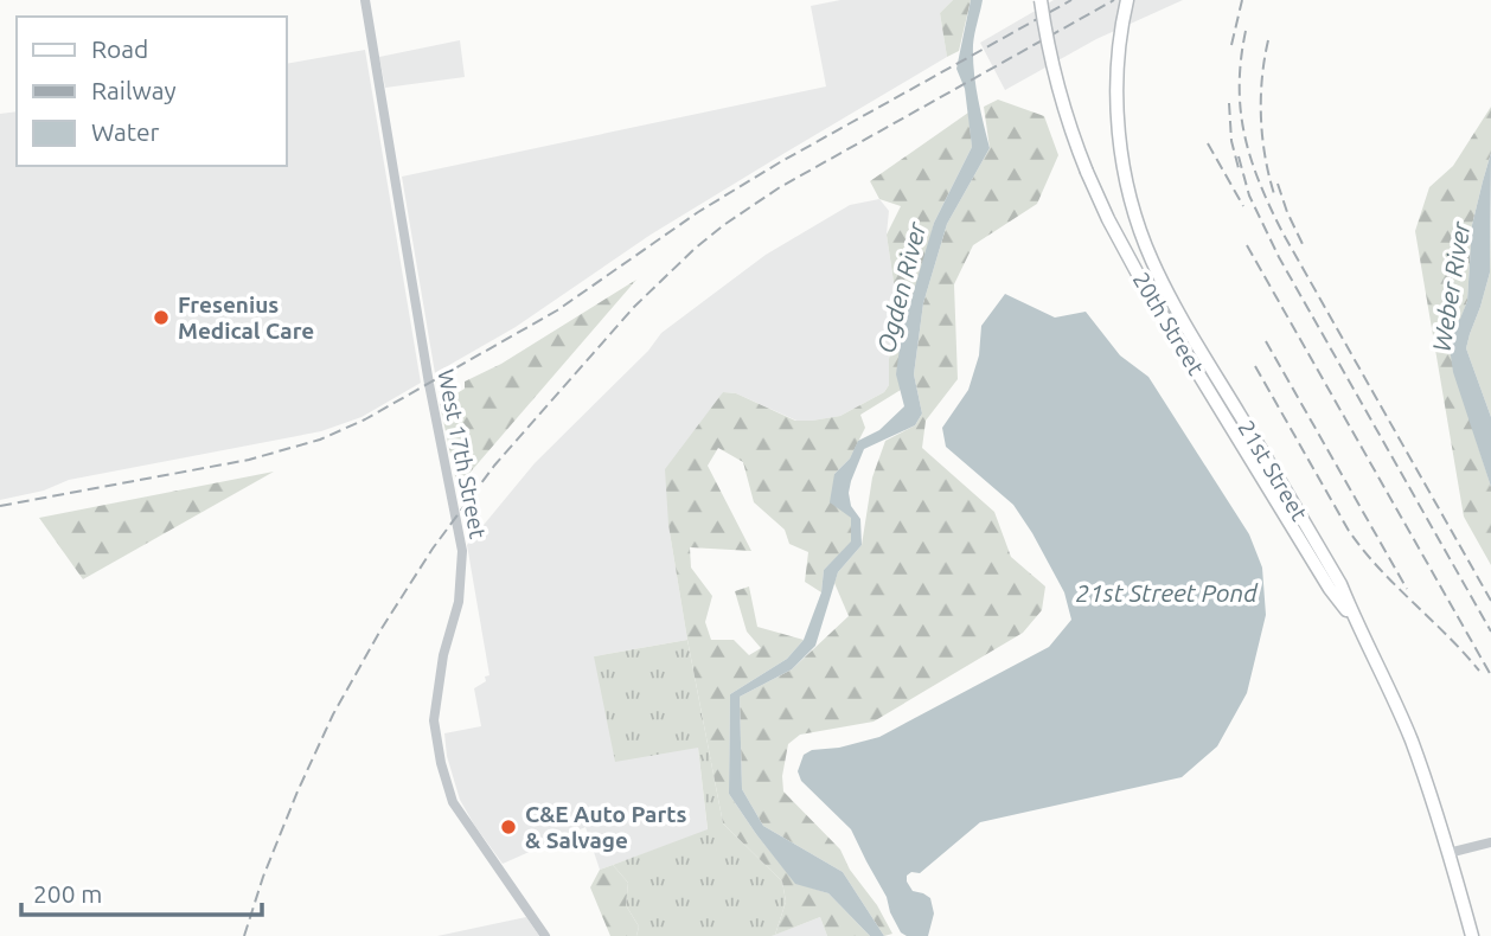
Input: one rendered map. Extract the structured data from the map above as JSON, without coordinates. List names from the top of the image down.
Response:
{
  "streets": {
    "main road": ["20th Street", "21st Street"],
    "street": ["West 17th Street"]
  },
  "crossings": [
    ["20th Street", "21st Street"]
  ],
  "water": ["Weber River", "Ogden River", "21st Street Pond"],
  "places": ["Fresenius Medical Care", "C&E Auto Parts & Salvage"],
  "legend": ["Road", "Railway", "Water"],
  "scale_bar": "200 m"
}
